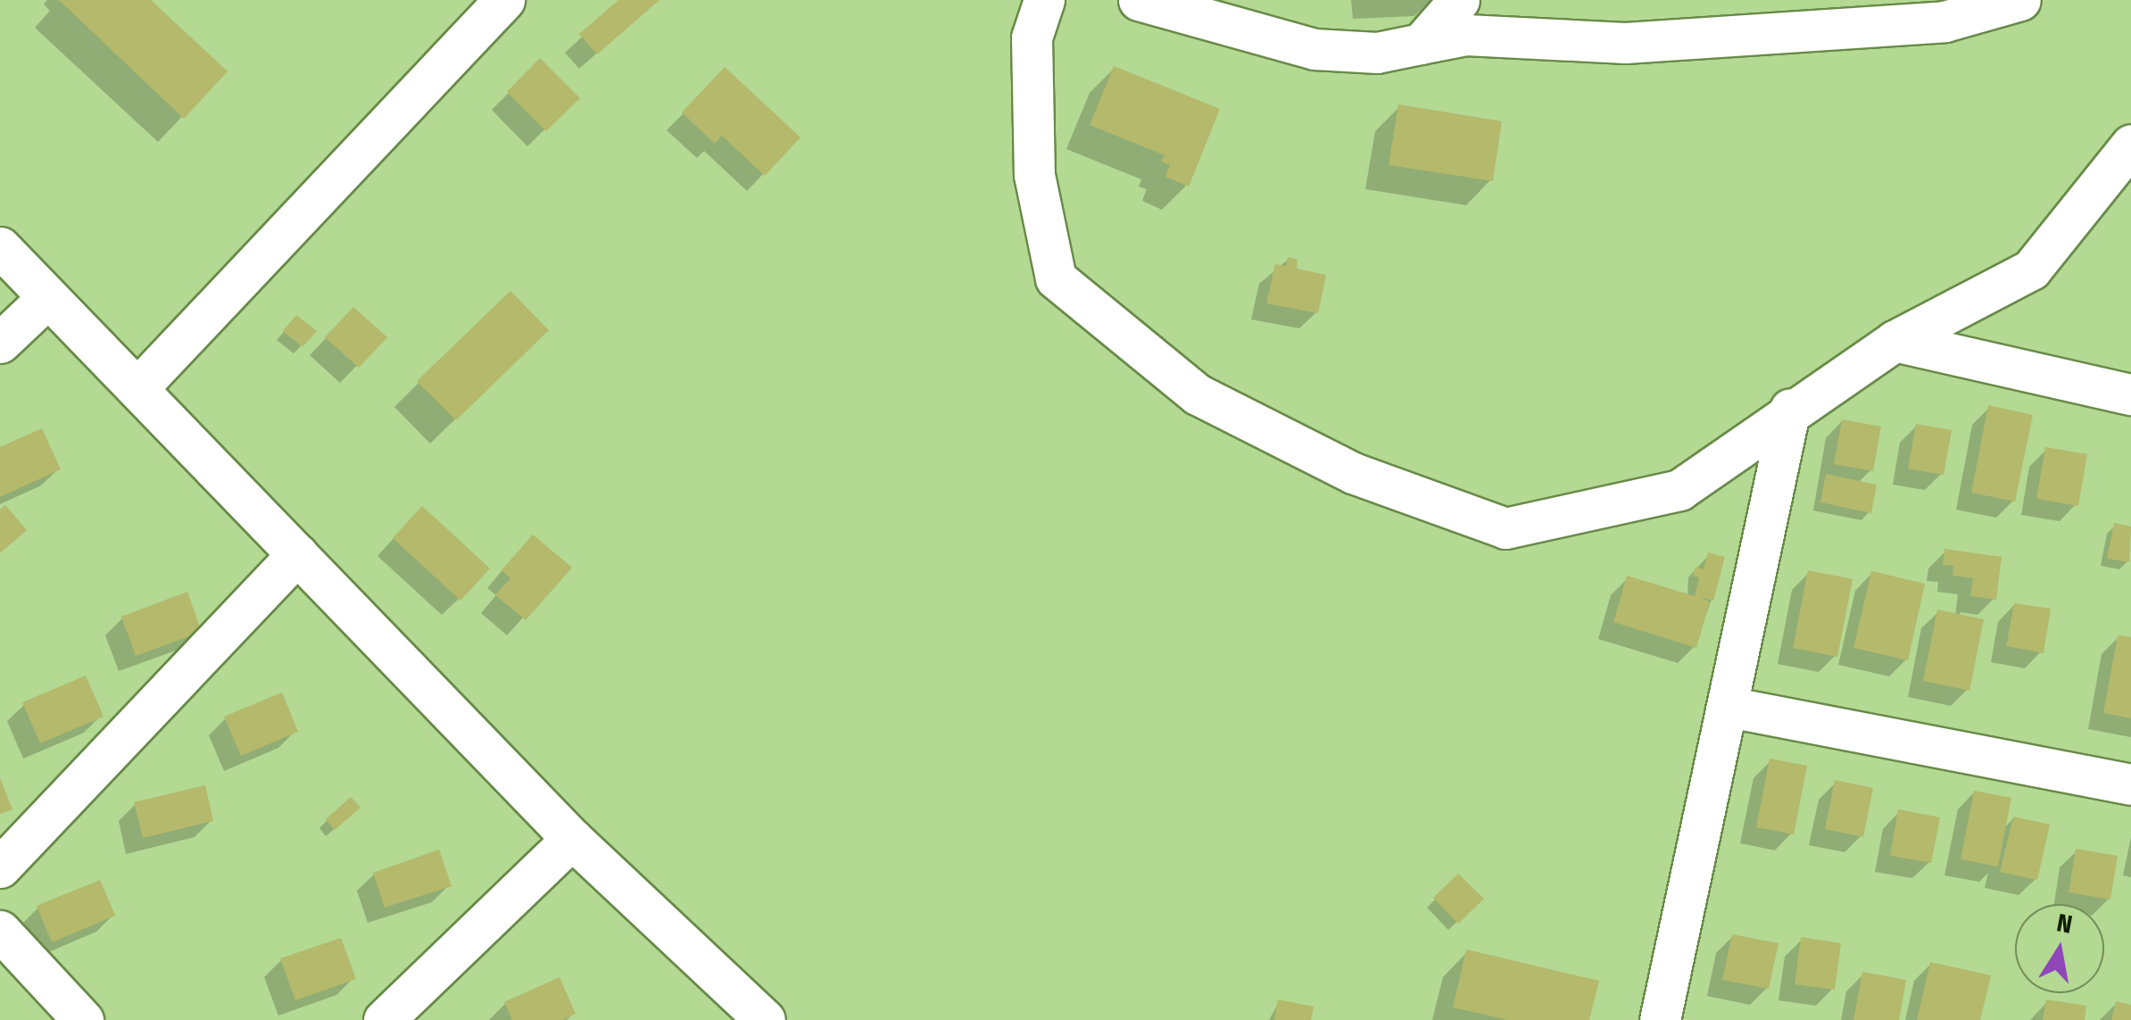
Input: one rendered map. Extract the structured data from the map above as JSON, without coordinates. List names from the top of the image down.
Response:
{
  "north": "top"
}
